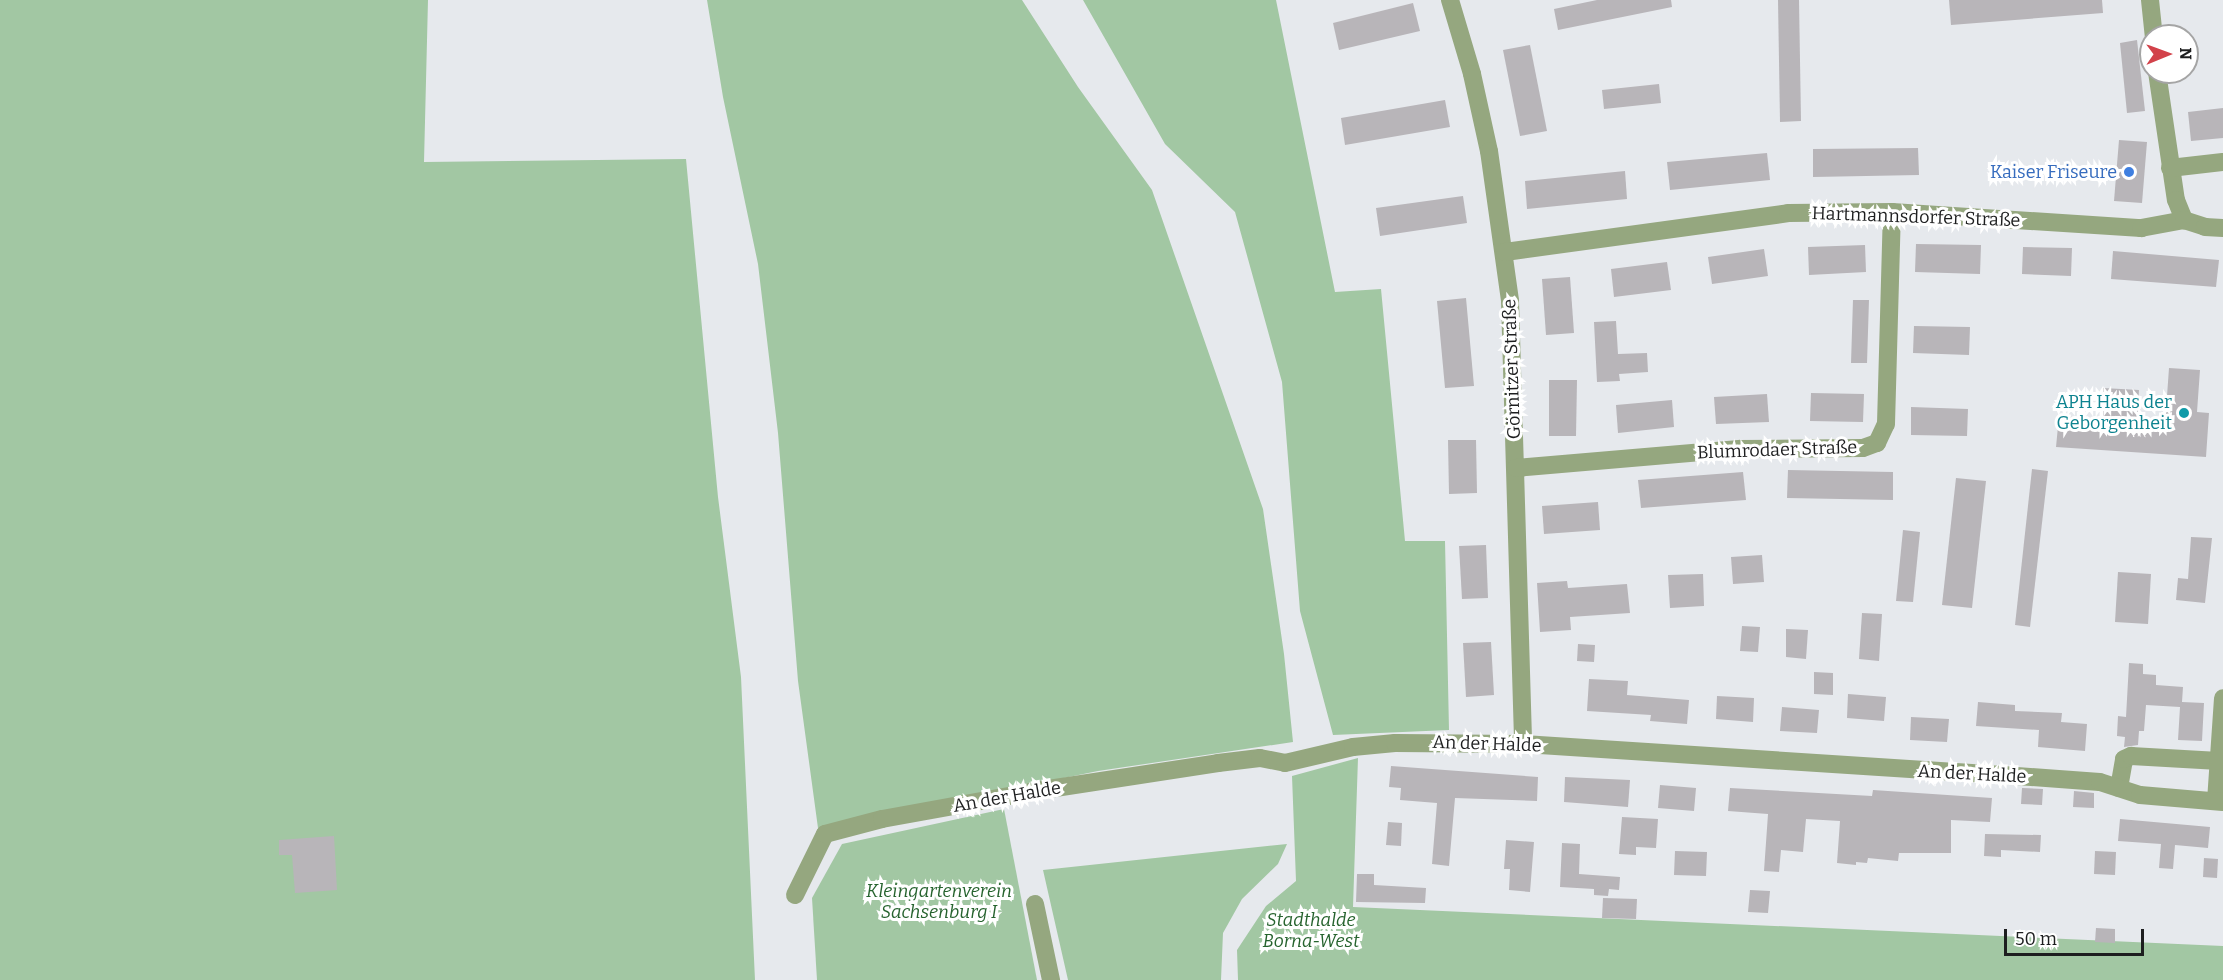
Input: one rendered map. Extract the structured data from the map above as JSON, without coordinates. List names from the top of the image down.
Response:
{
  "streets": {
    "street": [
      "Hartmannsdorfer Straße",
      "Görnitzer Straße",
      "Blumrodaer Straße",
      "An der Halde"
    ]
  },
  "crossings": [
    ["Hartmannsdorfer Straße", "Görnitzer Straße"],
    ["Hartmannsdorfer Straße", "Blumrodaer Straße"],
    ["Görnitzer Straße", "Blumrodaer Straße"],
    ["Görnitzer Straße", "An der Halde"]
  ],
  "parks": ["Kleingartenverein Sachsenburg I", "Stadthalde Borna-West"],
  "places": ["Kaiser Friseure", "APH Haus der Geborgenheit"],
  "scale_bar": "50 m",
  "north": "right"
}
